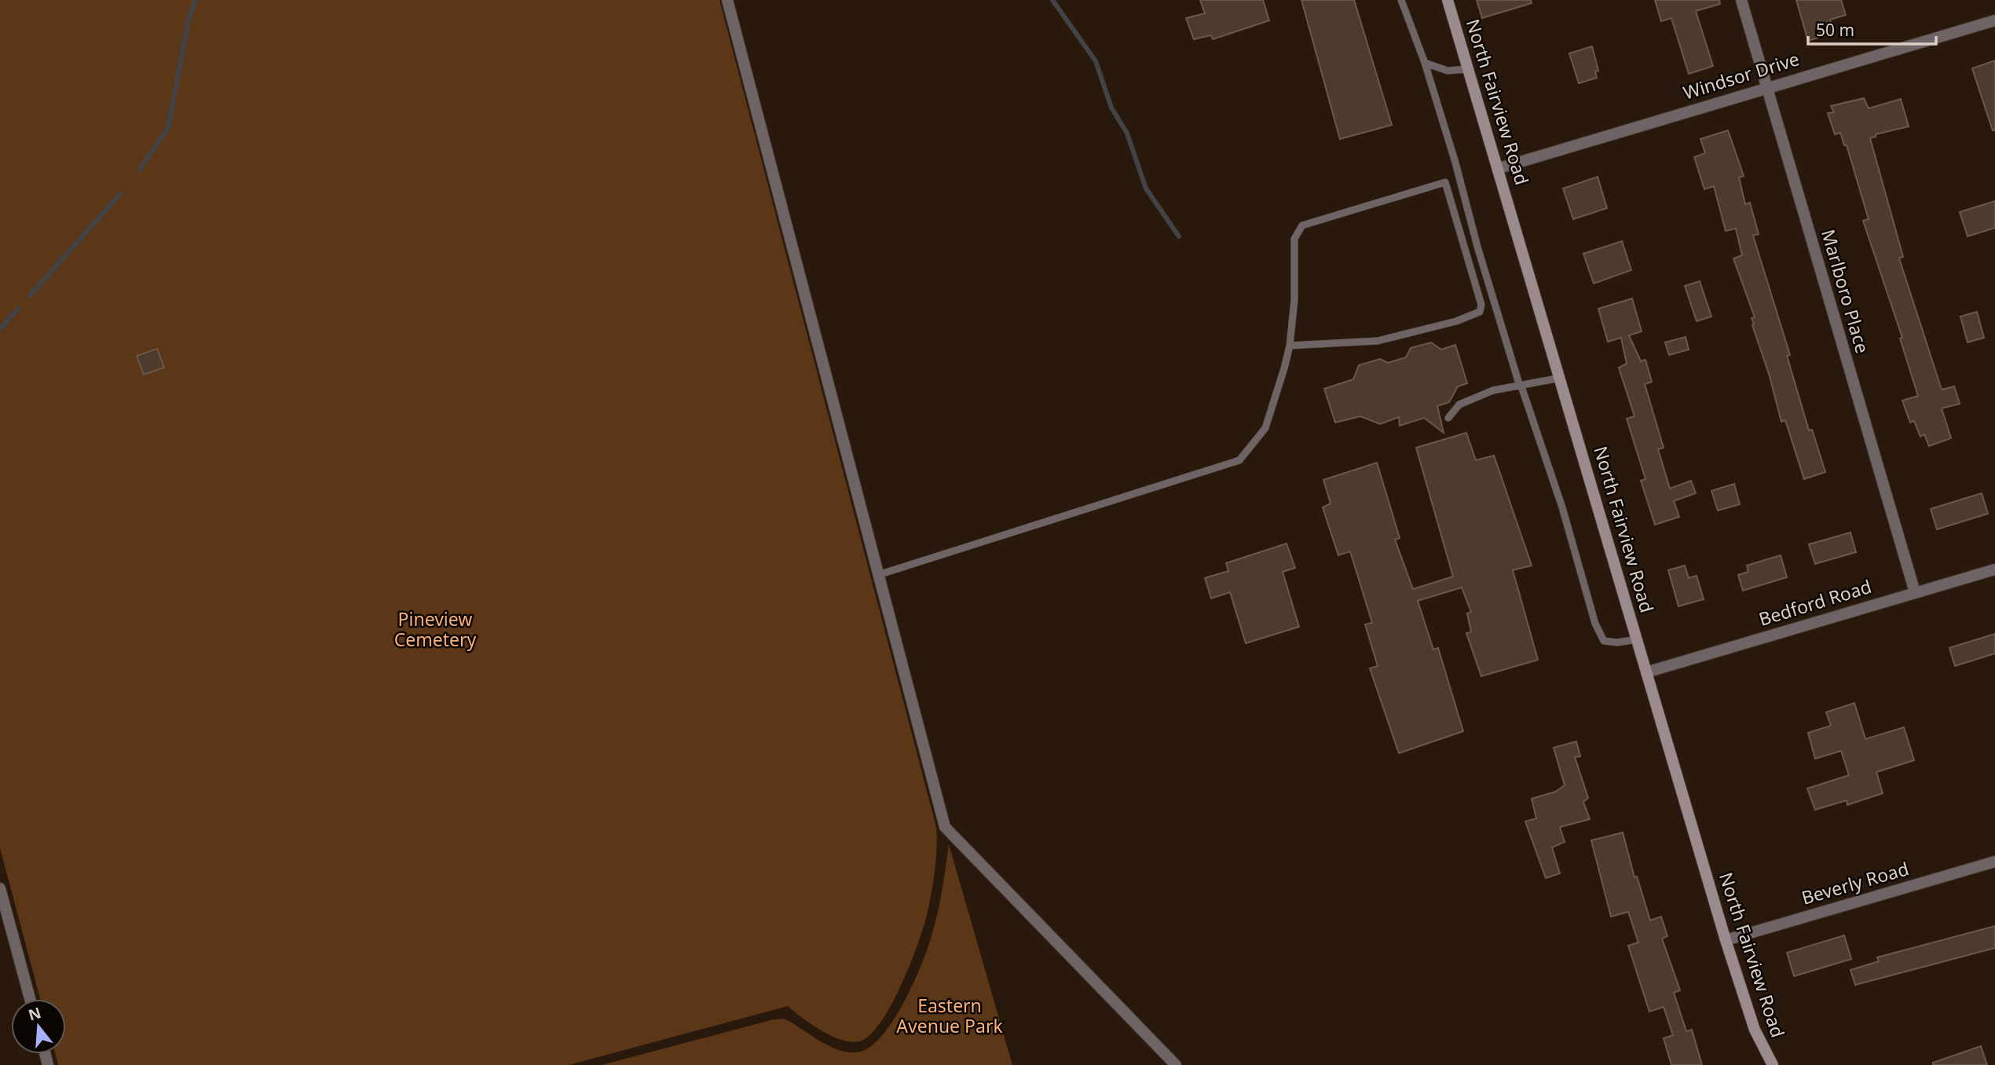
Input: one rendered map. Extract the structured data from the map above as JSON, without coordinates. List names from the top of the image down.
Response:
{
  "streets": {
    "main road": ["North Fairview Road"],
    "street": [
      "Windsor Drive",
      "Marlboro Place",
      "Bedford Road",
      "Beverly Road"
    ]
  },
  "crossings": [
    ["Windsor Drive", "North Fairview Road"],
    ["Windsor Drive", "Marlboro Place"],
    ["North Fairview Road", "Bedford Road"],
    ["North Fairview Road", "Beverly Road"],
    ["Marlboro Place", "Bedford Road"]
  ],
  "parks": ["Pineview Cemetery", "Eastern Avenue Park"],
  "scale_bar": "50 m",
  "north": "top"
}
